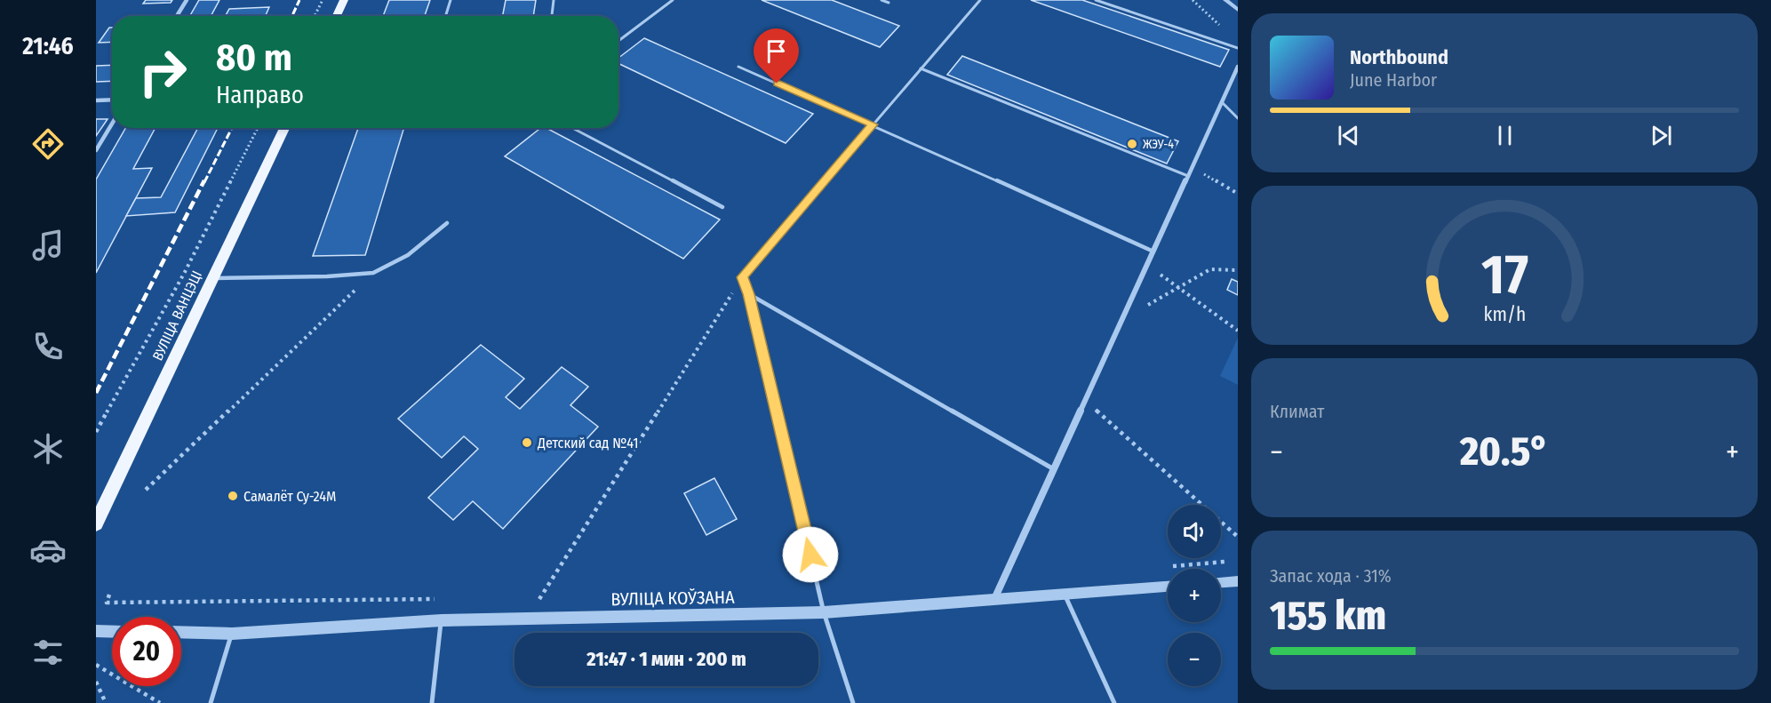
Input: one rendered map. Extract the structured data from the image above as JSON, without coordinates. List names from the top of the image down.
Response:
{
  "streets": {
    "main road": ["ВУЛІЦА ВАНЦЭЦІ"],
    "street": ["ВУЛІЦА КОЎЗАНА"]
  },
  "places": ["ЖЭУ-4", "Детский сад №41", "Самалёт Су-24М"],
  "page": {
    "tabs": "21:46",
    "turn": ["80 m", "Направо"],
    "song": ["Northbound", "June Harbor"],
    "tile": [
      "Климат",
      ["Запас хода · 31%", "155 km"]
    ],
    "heat": ["−", "20.5°", "+"],
    "map_buttons": ["+", "−"],
    "limit": "20",
    "trip": "21:47 · 1 мин · 200 m",
    "gauge": ["17", "km/h"]
  }
}
